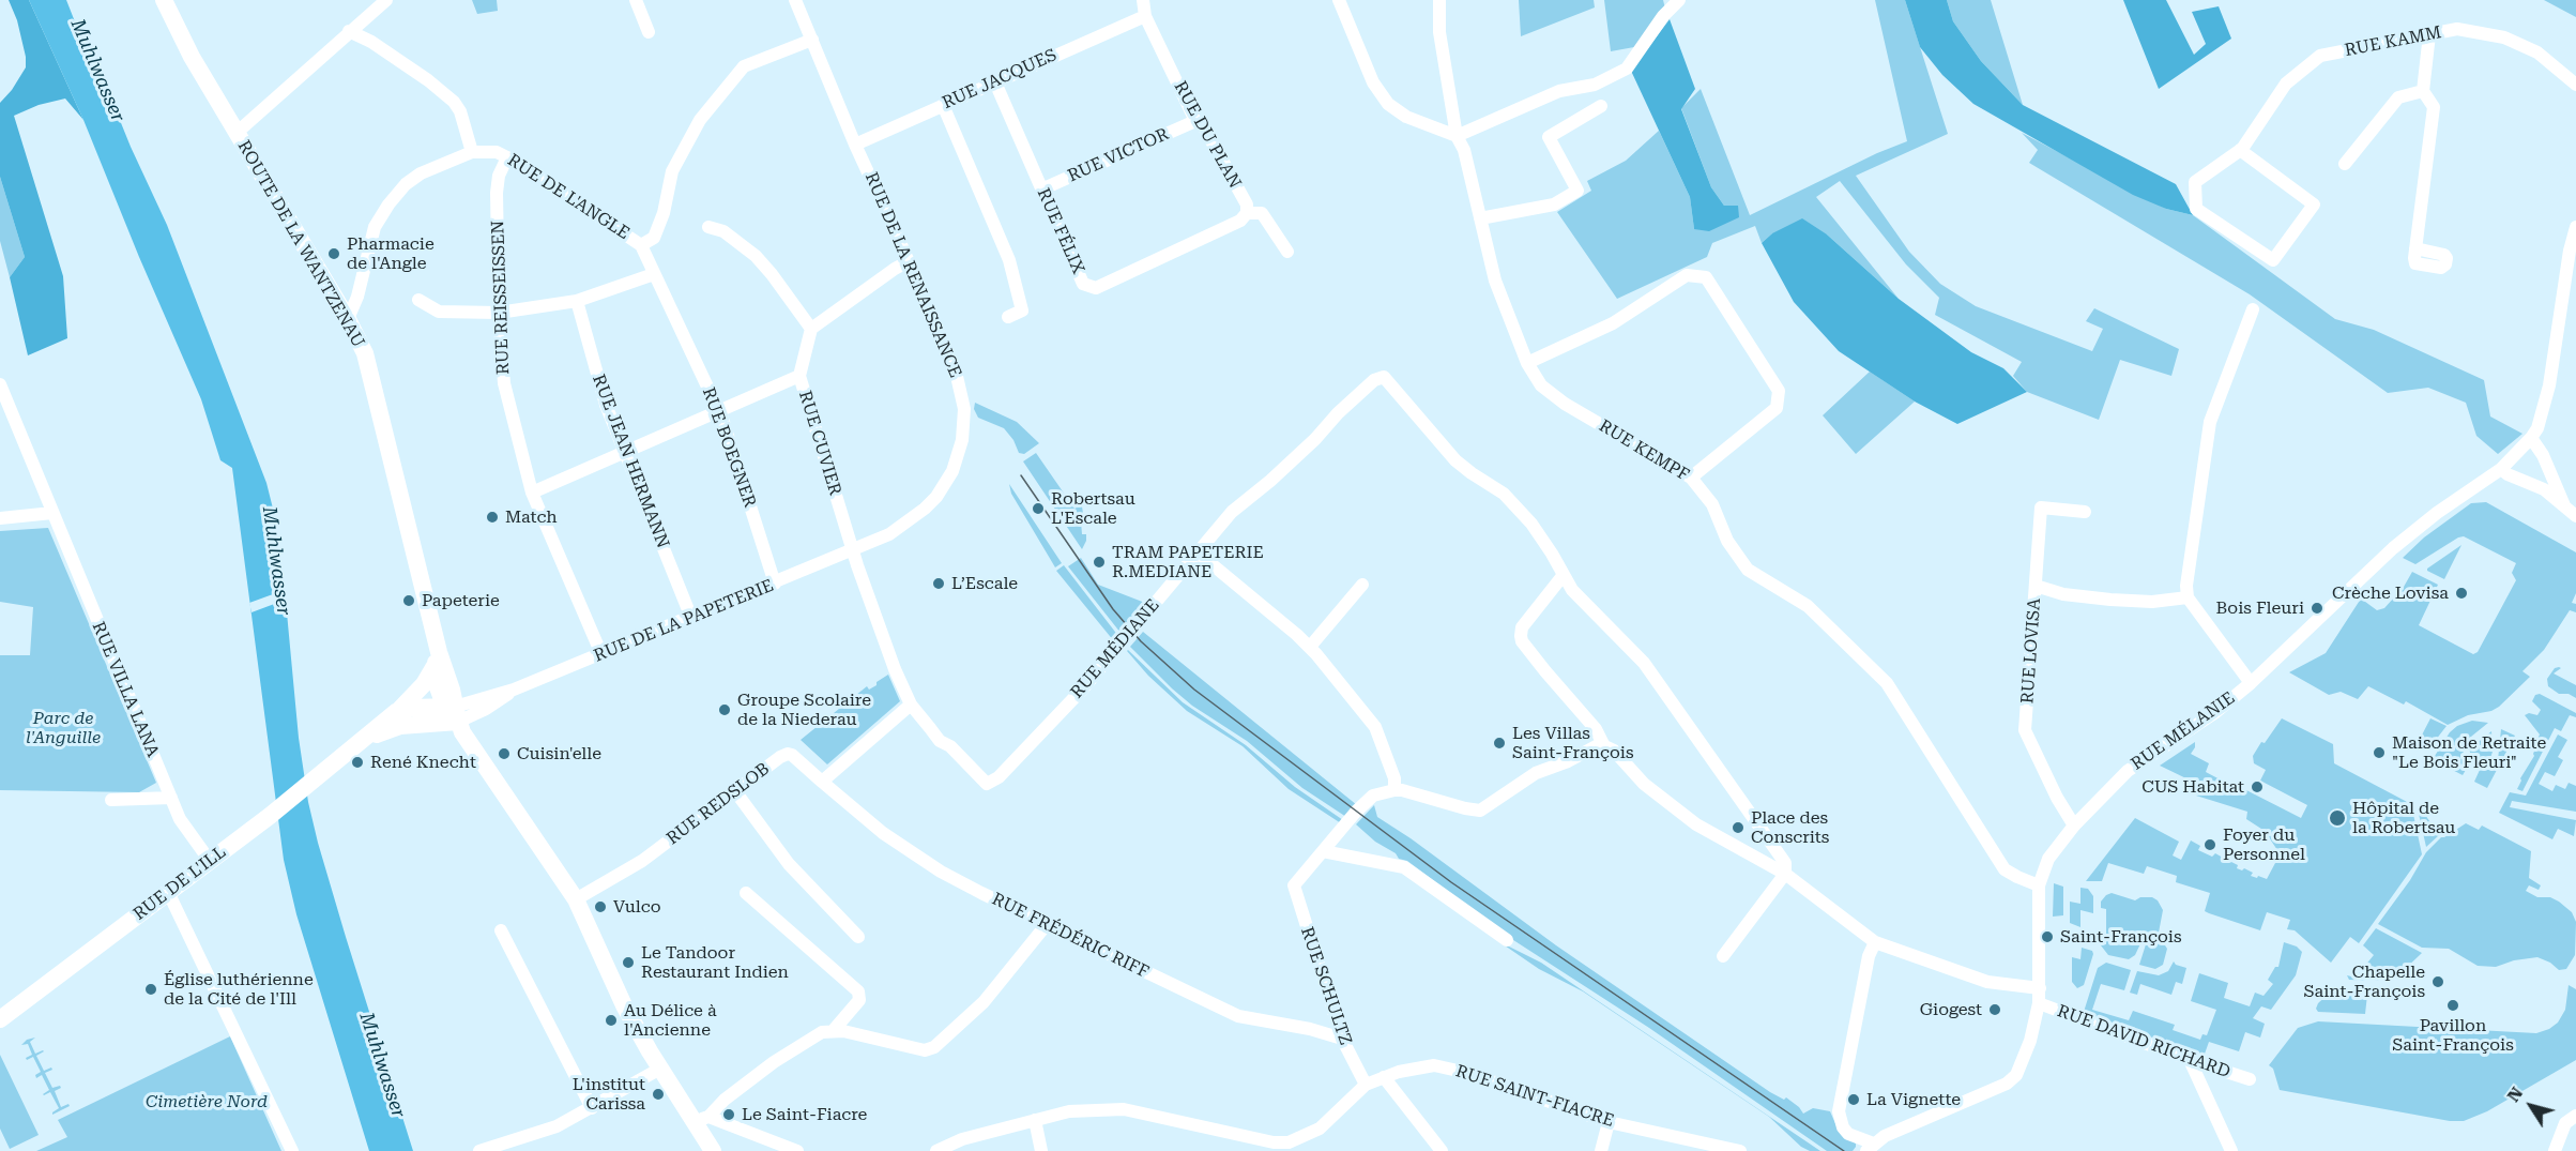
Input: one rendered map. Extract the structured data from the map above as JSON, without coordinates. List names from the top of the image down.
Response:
{
  "streets": {
    "main road": ["ROUTE DE LA WANTZENAU", "RUE DE L'ILL"],
    "street": [
      "RUE KAMM",
      "RUE JACQUES",
      "RUE DU PLAN",
      "RUE VICTOR",
      "RUE DE L'ANGLE",
      "RUE FÉLIX",
      "RUE DE LA RENAISSANCE",
      "RUE REISSEISSEN",
      "RUE CUVIER",
      "RUE BOEGNER",
      "RUE KEMPF",
      "RUE JEAN HERMANN",
      "RUE DE LA PAPETERIE",
      "RUE MÉDIANE",
      "RUE LOVISA",
      "RUE VILLA LANA",
      "RUE MÉLANIE",
      "RUE REDSLOB",
      "RUE FRÉDÉRIC RIFF",
      "RUE SCHULTZ",
      "RUE DAVID RICHARD",
      "RUE SAINT-FIACRE"
    ]
  },
  "crossings": [
    ["RUE JACQUES", "RUE DU PLAN"],
    ["RUE JACQUES", "RUE FÉLIX"],
    ["RUE JACQUES", "RUE DE LA RENAISSANCE"],
    ["RUE DU PLAN", "RUE VICTOR"],
    ["RUE DU PLAN", "RUE FÉLIX"],
    ["RUE VICTOR", "RUE FÉLIX"],
    ["RUE DE L'ANGLE", "ROUTE DE LA WANTZENAU"],
    ["RUE DE L'ANGLE", "RUE DE LA RENAISSANCE"],
    ["RUE DE L'ANGLE", "RUE REISSEISSEN"],
    ["RUE DE L'ANGLE", "RUE BOEGNER"],
    ["ROUTE DE LA WANTZENAU", "RUE DE LA PAPETERIE"],
    ["ROUTE DE LA WANTZENAU", "RUE REDSLOB"],
    ["ROUTE DE LA WANTZENAU", "RUE DE L'ILL"],
    ["RUE DE LA RENAISSANCE", "RUE CUVIER"],
    ["RUE DE LA RENAISSANCE", "RUE DE LA PAPETERIE"],
    ["RUE REISSEISSEN", "RUE DE LA PAPETERIE"],
    ["RUE CUVIER", "RUE DE LA PAPETERIE"],
    ["RUE CUVIER", "RUE MÉDIANE"],
    ["RUE BOEGNER", "RUE DE LA PAPETERIE"],
    ["RUE KEMPF", "RUE MÉLANIE"],
    ["RUE JEAN HERMANN", "RUE DE LA PAPETERIE"],
    ["RUE DE LA PAPETERIE", "RUE DE L'ILL"],
    ["RUE LOVISA", "RUE MÉLANIE"],
    ["RUE VILLA LANA", "RUE DE L'ILL"],
    ["RUE MÉLANIE", "RUE DAVID RICHARD"],
    ["RUE REDSLOB", "RUE FRÉDÉRIC RIFF"],
    ["RUE FRÉDÉRIC RIFF", "RUE SCHULTZ"],
    ["RUE SCHULTZ", "RUE SAINT-FIACRE"]
  ],
  "water": ["Muhlwasser"],
  "parks": ["Parc de l'Anguille", "Cimetière Nord"],
  "places": [
    "Pharmacie de l'Angle",
    "Robertsau L'Escale",
    "Match",
    "TRAM PAPETERIE R.MEDIANE",
    "L’Escale",
    "Crèche Lovisa",
    "Papeterie",
    "Bois Fleuri",
    "Groupe Scolaire de la Niederau",
    "Les Villas Saint-François",
    "Maison de Retraite \"Le Bois Fleuri\"",
    "Cuisin'elle",
    "René Knecht",
    "CUS Habitat",
    "Hôpital de la Robertsau",
    "Place des Conscrits",
    "Foyer du Personnel",
    "Vulco",
    "Saint-François",
    "Le Tandoor Restaurant Indien",
    "Chapelle Saint-François",
    "Église luthérienne de la Cité de l'Ill",
    "Pavillon Saint-François",
    "Giogest",
    "Au Délice à l'Ancienne",
    "L'institut Carissa",
    "La Vignette",
    "Le Saint-Fiacre"
  ],
  "north": "top left"
}
